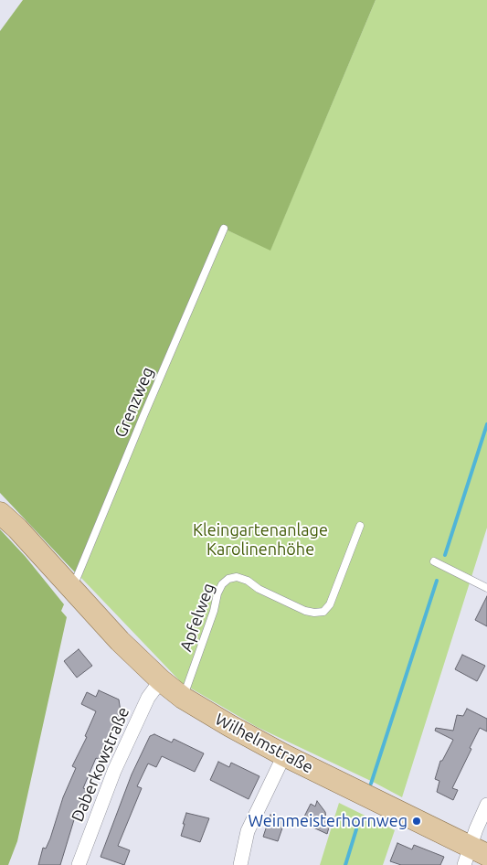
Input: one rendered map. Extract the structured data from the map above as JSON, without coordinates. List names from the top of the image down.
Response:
{
  "streets": {
    "main road": ["Wilhelmstraße"],
    "street": ["Daberkowstraße"],
    "lane": ["Grenzweg", "Apfelweg"]
  },
  "crossings": [
    ["Grenzweg", "Wilhelmstraße"],
    ["Apfelweg", "Wilhelmstraße"],
    ["Wilhelmstraße", "Daberkowstraße"]
  ],
  "parks": ["Kleingartenanlage Karolinenhöhe"],
  "places": ["Weinmeisterhornweg"]
}
